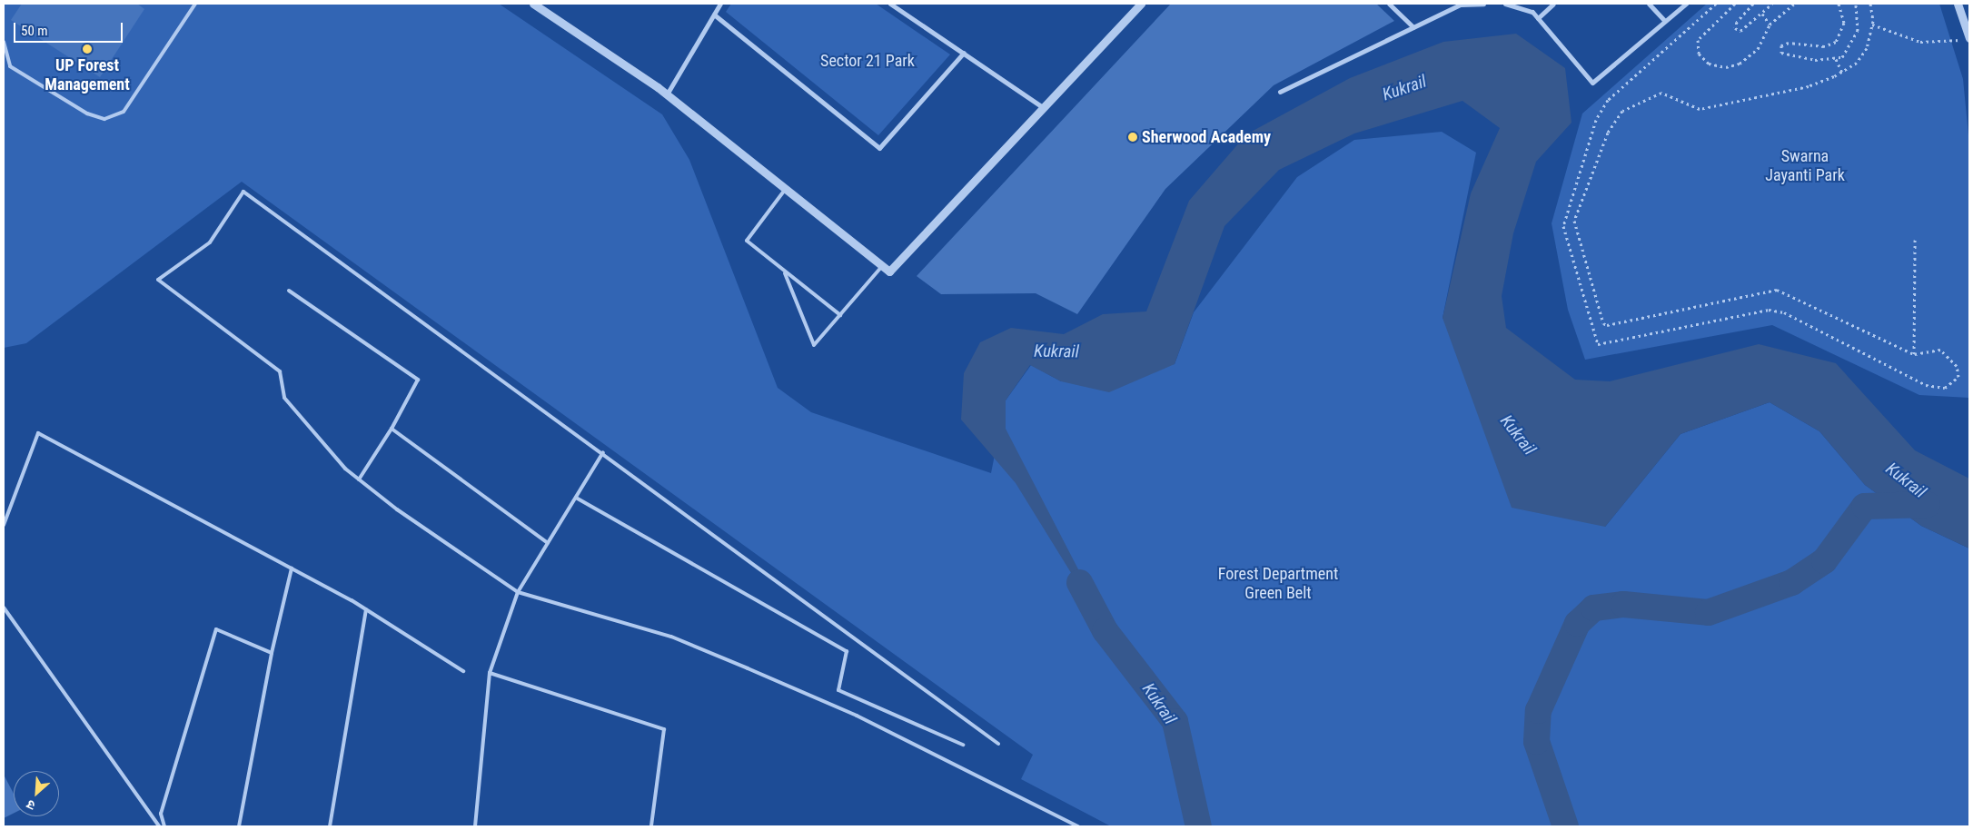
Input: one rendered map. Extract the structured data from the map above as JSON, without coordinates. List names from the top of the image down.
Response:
{
  "water": ["Kukrail"],
  "parks": ["Sector 21 Park", "Swarna Jayanti Park", "Forest Department Green Belt"],
  "places": ["UP Forest Management", "Sherwood Academy"],
  "scale_bar": "50 m",
  "north": "bottom left"
}
